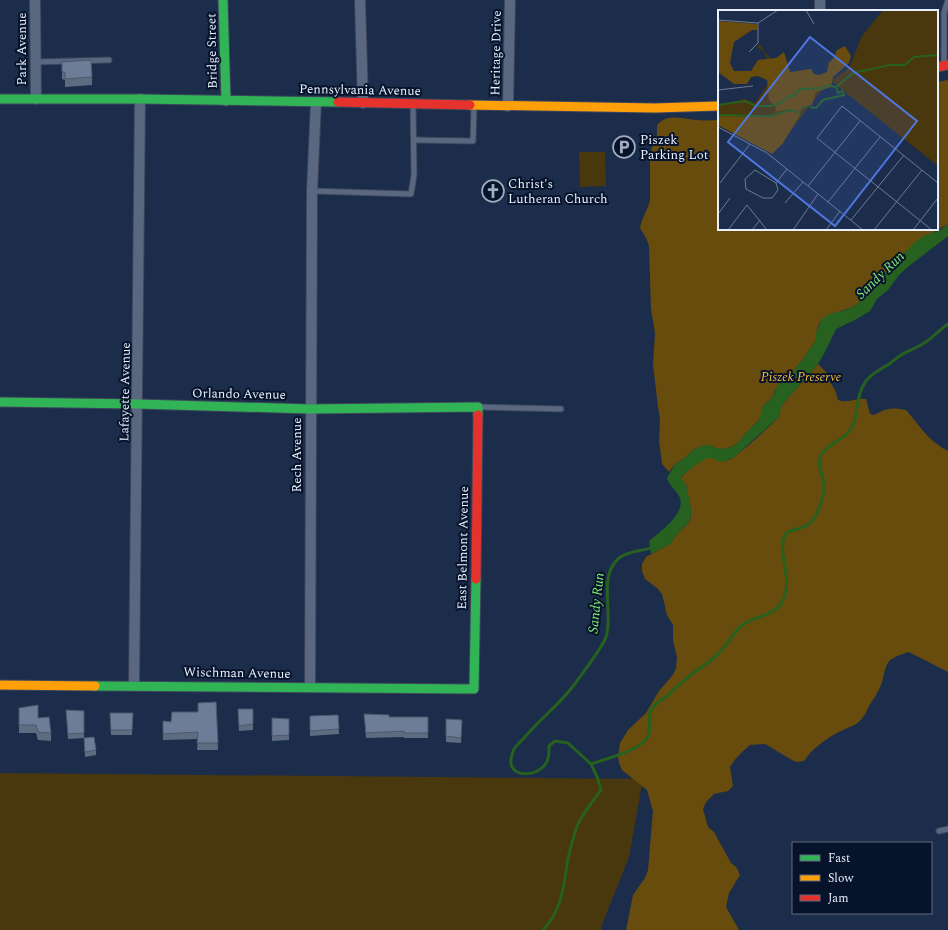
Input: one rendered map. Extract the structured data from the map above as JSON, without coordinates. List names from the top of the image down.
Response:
{
  "streets": {
    "street": [
      "Park Avenue",
      "Bridge Street",
      "Heritage Drive",
      "Pennsylvania Avenue",
      "Lafayette Avenue",
      "Orlando Avenue",
      "Rech Avenue",
      "East Belmont Avenue",
      "Wischman Avenue"
    ]
  },
  "crossings": [
    ["Park Avenue", "Pennsylvania Avenue"],
    ["Bridge Street", "Pennsylvania Avenue"],
    ["Heritage Drive", "Pennsylvania Avenue"],
    ["Pennsylvania Avenue", "Lafayette Avenue"],
    ["Pennsylvania Avenue", "Rech Avenue"],
    ["Lafayette Avenue", "Orlando Avenue"],
    ["Lafayette Avenue", "Wischman Avenue"],
    ["Orlando Avenue", "Rech Avenue"],
    ["Orlando Avenue", "East Belmont Avenue"],
    ["Rech Avenue", "Wischman Avenue"],
    ["East Belmont Avenue", "Wischman Avenue"]
  ],
  "water": ["Sandy Run"],
  "parks": ["Piszek Preserve"],
  "places": {
    "parking": ["Piszek Parking Lot"],
    "church": ["Christ's Lutheran Church"]
  },
  "legend": ["Fast", "Slow", "Jam"]
}
